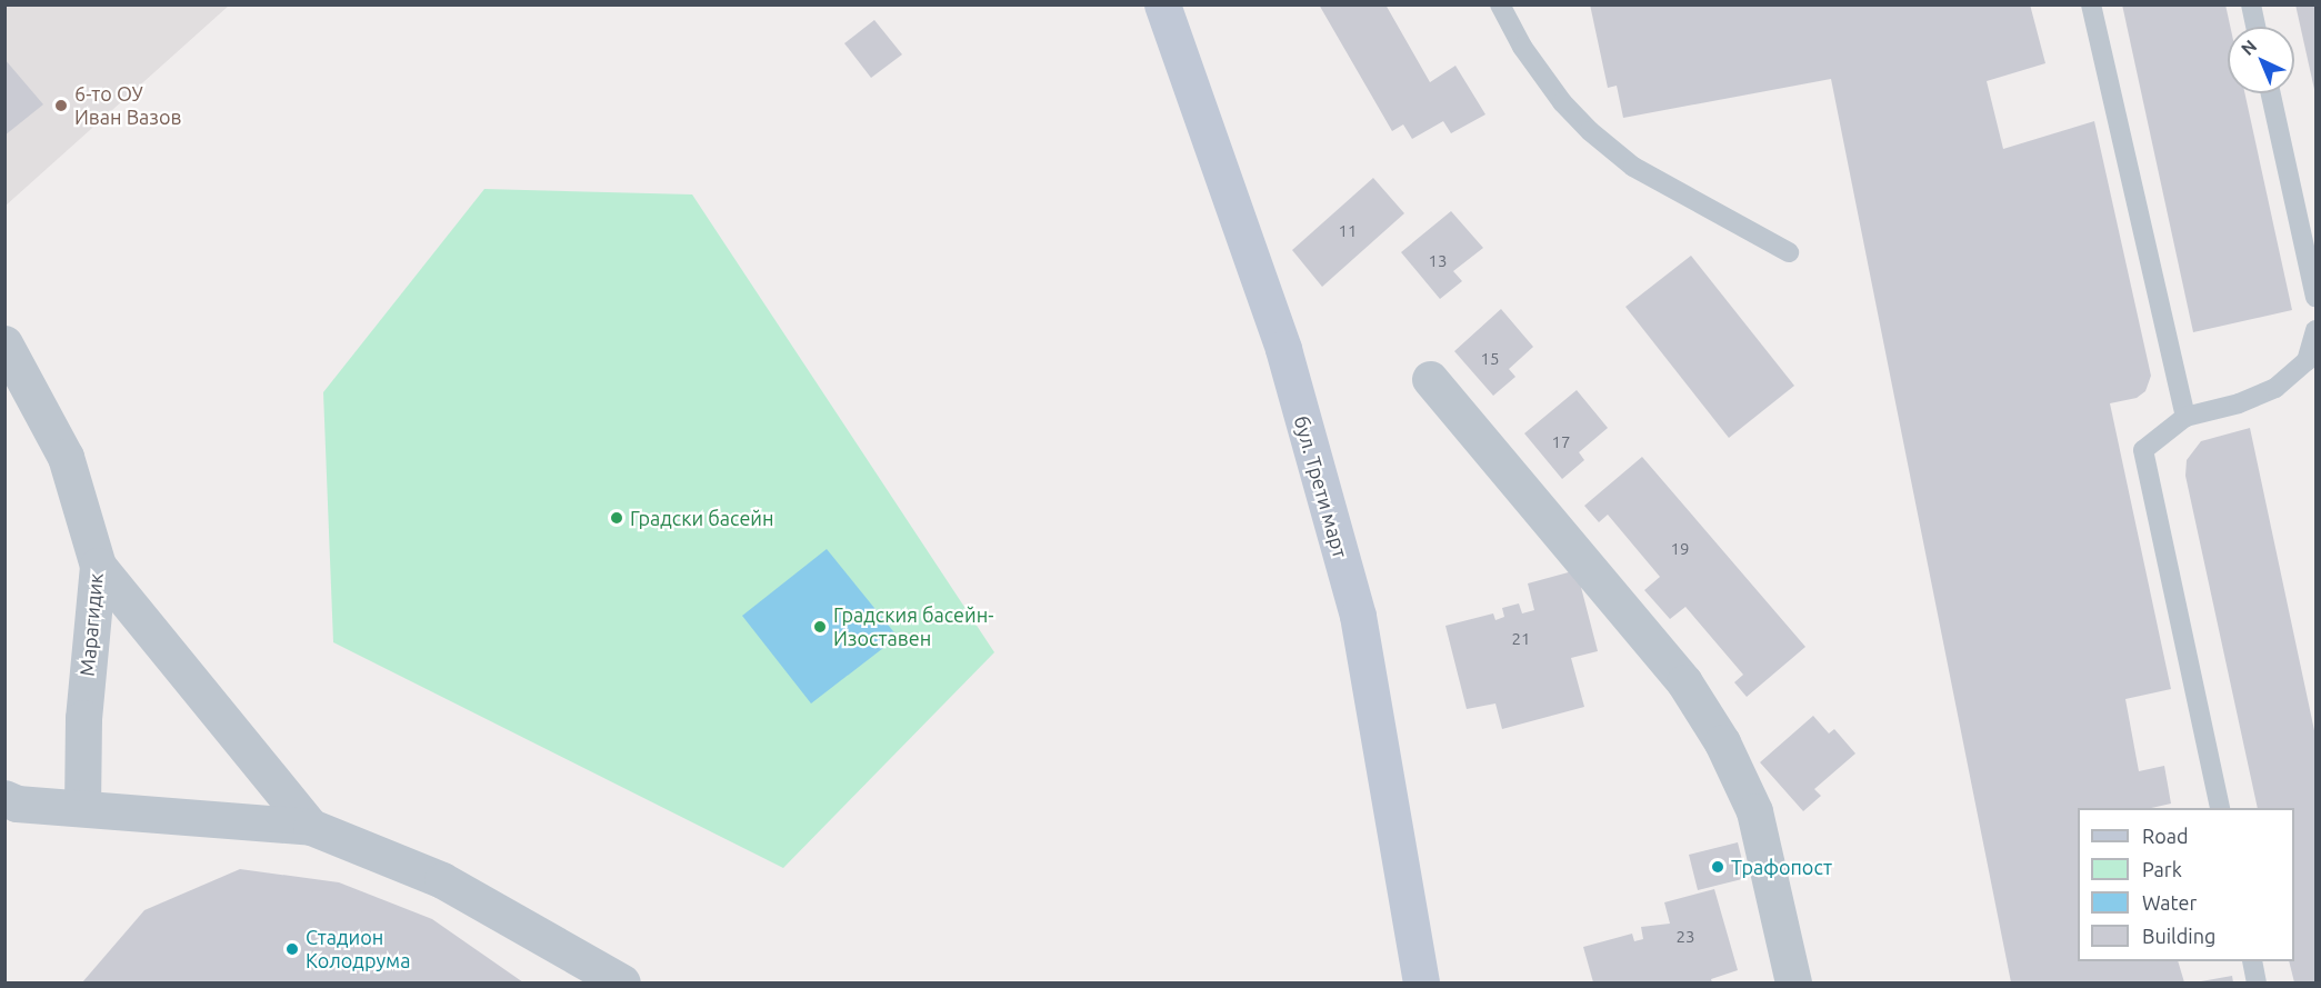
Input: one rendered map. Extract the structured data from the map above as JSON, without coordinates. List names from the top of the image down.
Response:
{
  "streets": {
    "street": ["бул. Трети март", "Марагидик"]
  },
  "places": [
    "6-то ОУ Иван Вазов",
    "Градски басейн",
    "Градския басейн- Изоставен",
    "Трафопост",
    "Стадион Колодрума"
  ],
  "house_numbers": [
    "11",
    "13",
    "15",
    "17",
    "19",
    "21",
    "23"
  ],
  "legend": [
    "Road",
    "Park",
    "Water",
    "Building"
  ],
  "north": "top left"
}
